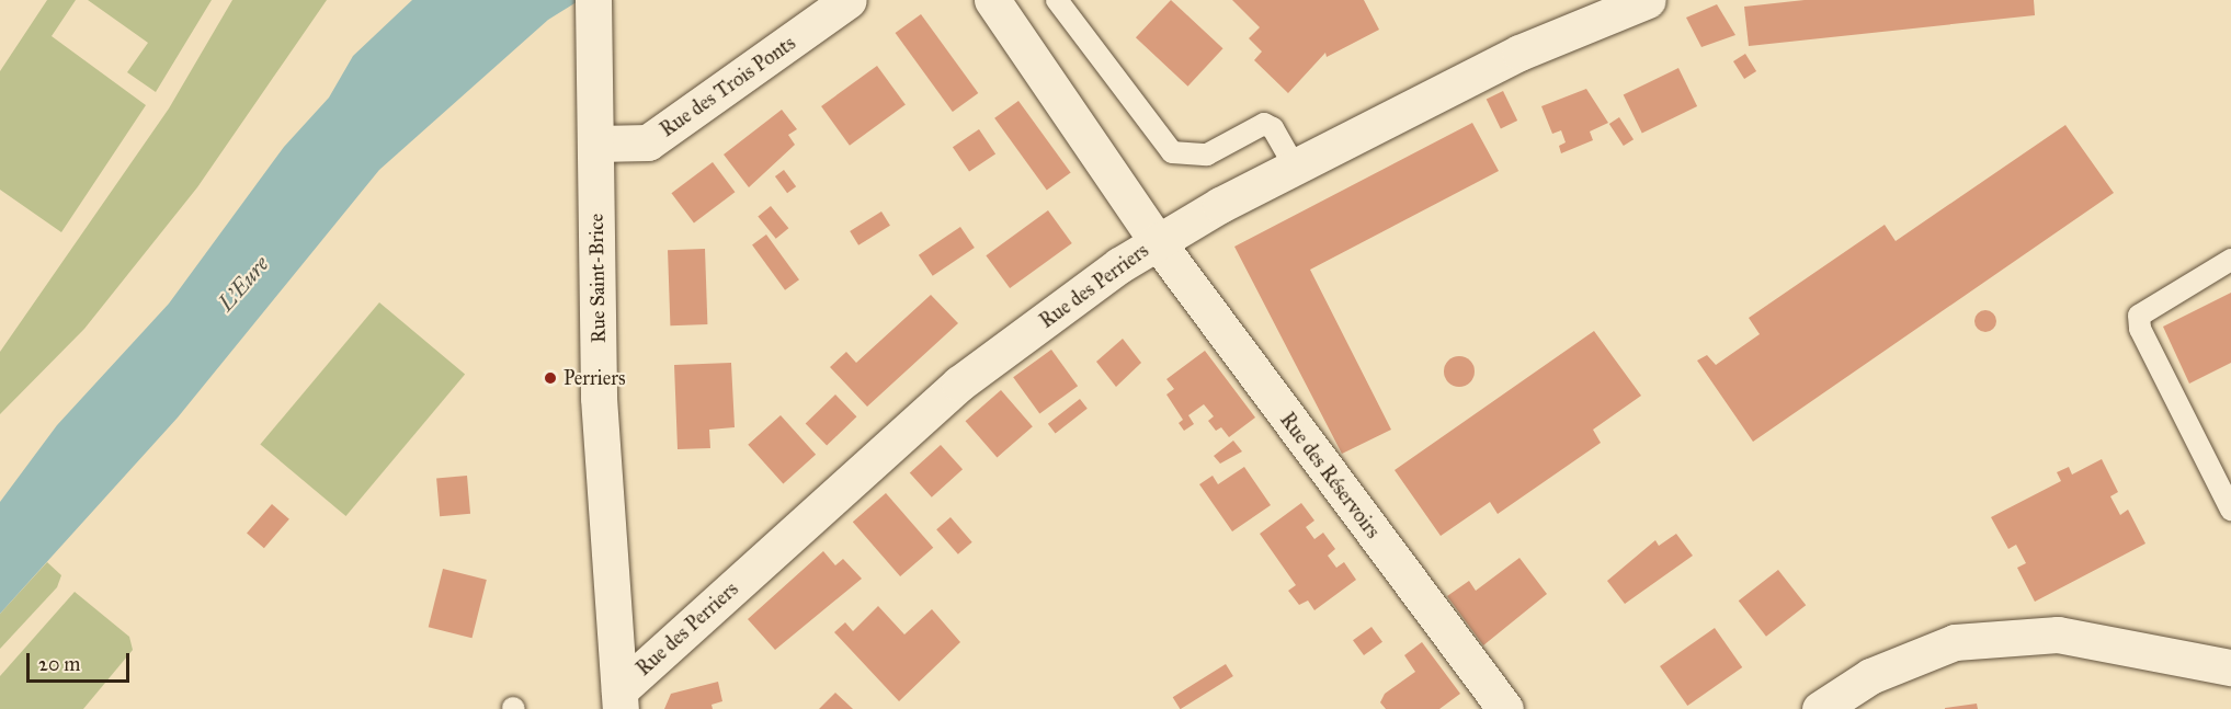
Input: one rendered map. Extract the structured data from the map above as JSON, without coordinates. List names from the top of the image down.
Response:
{
  "streets": {
    "street": [
      "Rue des Trois Ponts",
      "Rue Saint-Brice",
      "Rue des Perriers",
      "Rue des Réservoirs"
    ]
  },
  "crossings": [
    ["Rue des Trois Ponts", "Rue Saint-Brice"],
    ["Rue Saint-Brice", "Rue des Perriers"],
    ["Rue des Perriers", "Rue des Réservoirs"]
  ],
  "water": ["L'Eure"],
  "places": ["Perriers"],
  "scale_bar": "20 m"
}
